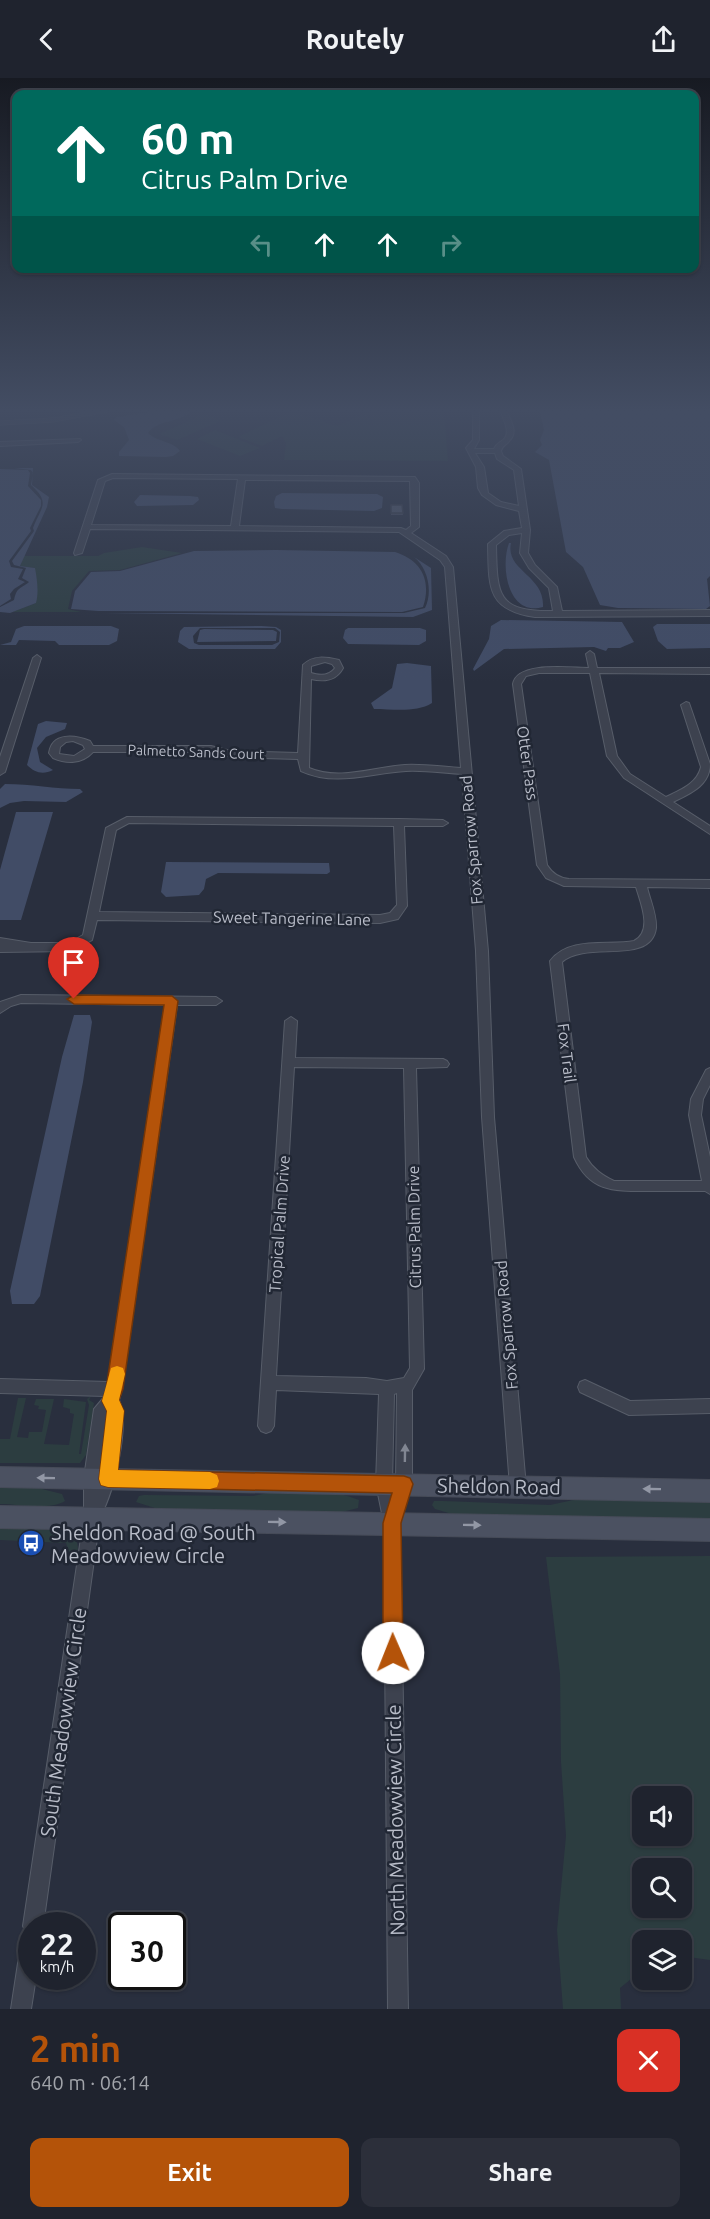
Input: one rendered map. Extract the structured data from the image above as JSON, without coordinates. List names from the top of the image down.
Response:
{
  "streets": {
    "main road": ["Sheldon Road"],
    "street": [
      "Palmetto Sands Court",
      "Otter Pass",
      "Fox Sparrow Road",
      "Sweet Tangerine Lane",
      "Fox Trail",
      "Tropical Palm Drive",
      "Citrus Palm Drive",
      "South Meadowview Circle",
      "North Meadowview Circle"
    ]
  },
  "crossings": [
    ["Otter Pass", "Fox Trail"],
    ["Fox Sparrow Road", "Sheldon Road"],
    ["Citrus Palm Drive", "Sheldon Road"],
    ["Citrus Palm Drive", "North Meadowview Circle"],
    ["Sheldon Road", "South Meadowview Circle"]
  ],
  "places": {
    "bus stop": ["Sheldon Road @ South Meadowview Circle"]
  },
  "page": {
    "header": "Routely",
    "turn": ["60 m", "Citrus Palm Drive"],
    "speed": "22 km/h",
    "limit": "30",
    "heading": ["2 min", "640 m · 06:14"],
    "buttons": ["Exit", "Share"]
  }
}
